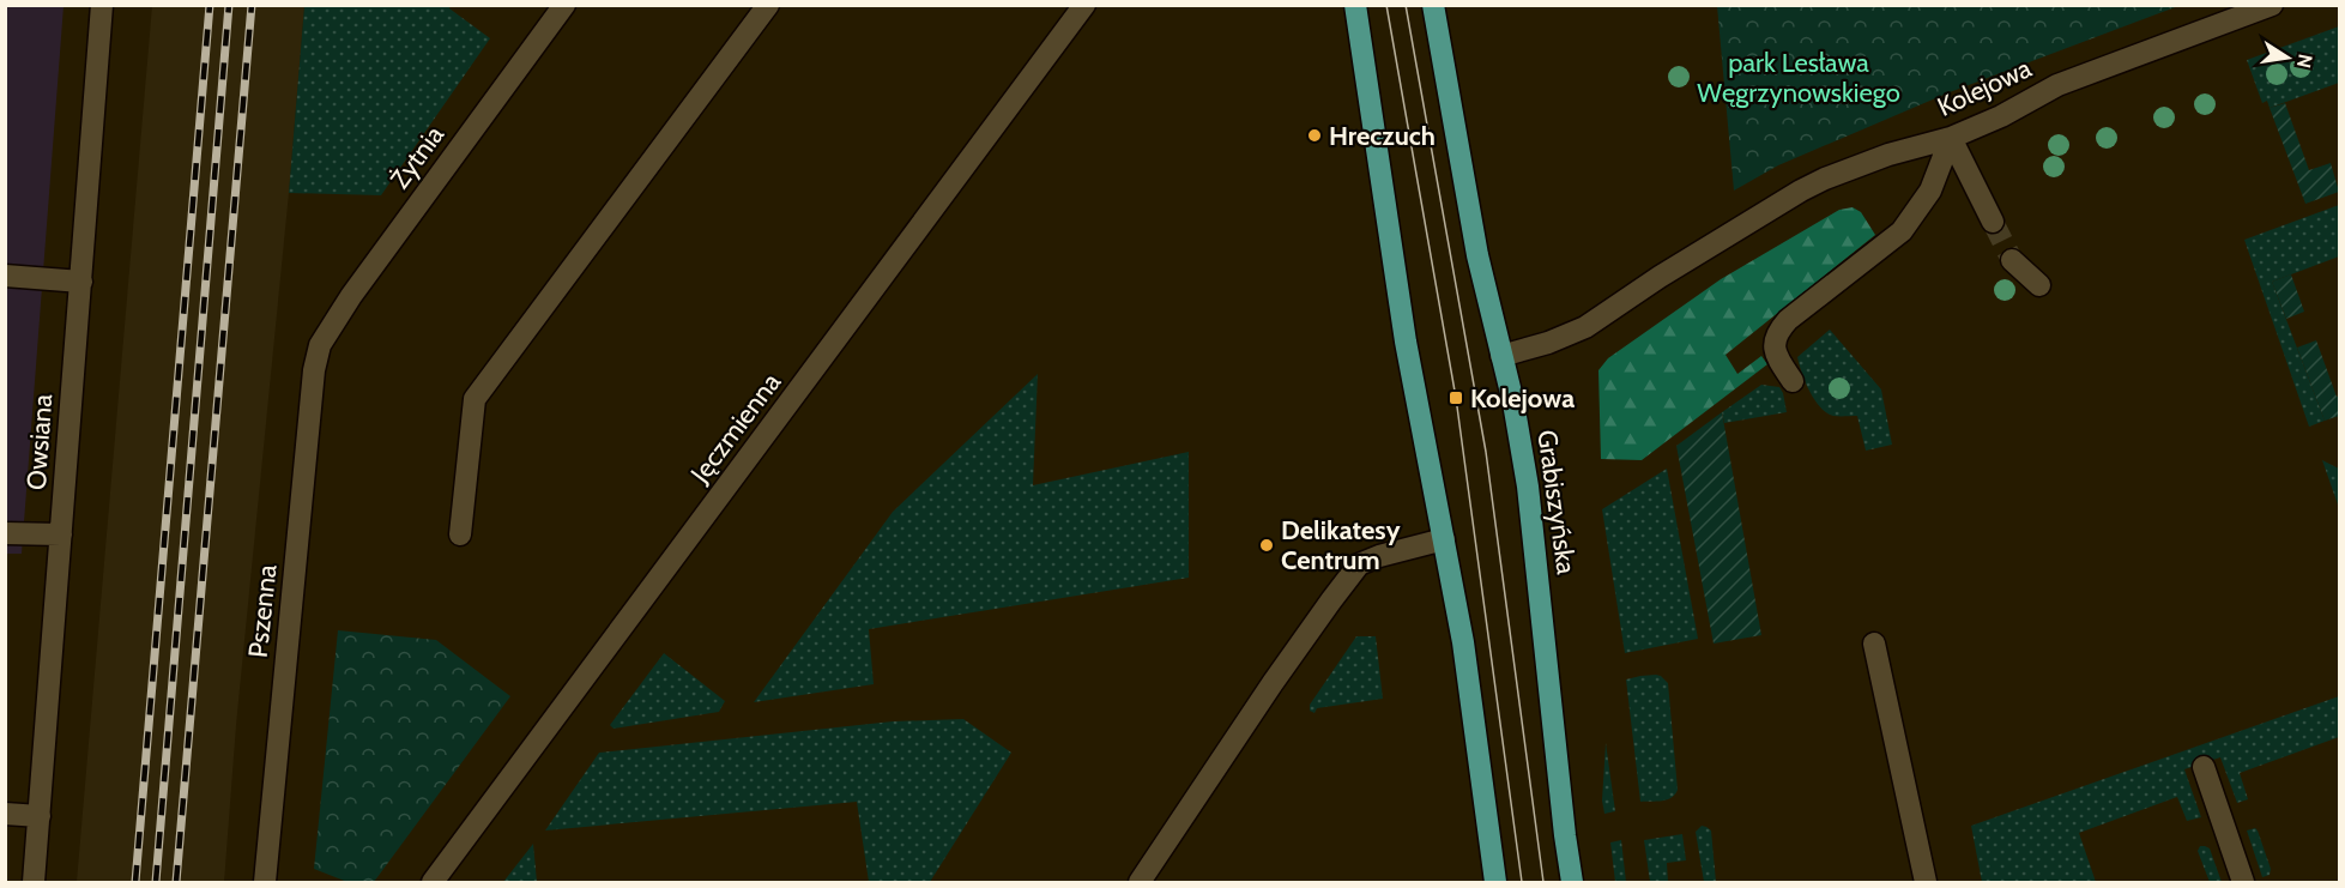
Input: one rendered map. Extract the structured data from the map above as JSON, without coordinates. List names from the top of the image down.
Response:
{
  "streets": {
    "main road": ["Grabiszyńska"],
    "street": [
      "Kolejowa",
      "Żytnia",
      "Jęczmienna",
      "Owsiana",
      "Pszenna"
    ]
  },
  "crossings": [
    ["Kolejowa", "Grabiszyńska"],
    ["Żytnia", "Pszenna"]
  ],
  "parks": ["park Lesława Węgrzynowskiego"],
  "places": {
    "other": ["Hreczuch", "Delikatesy Centrum"],
    "transit": ["Kolejowa"]
  },
  "north": "right"
}
